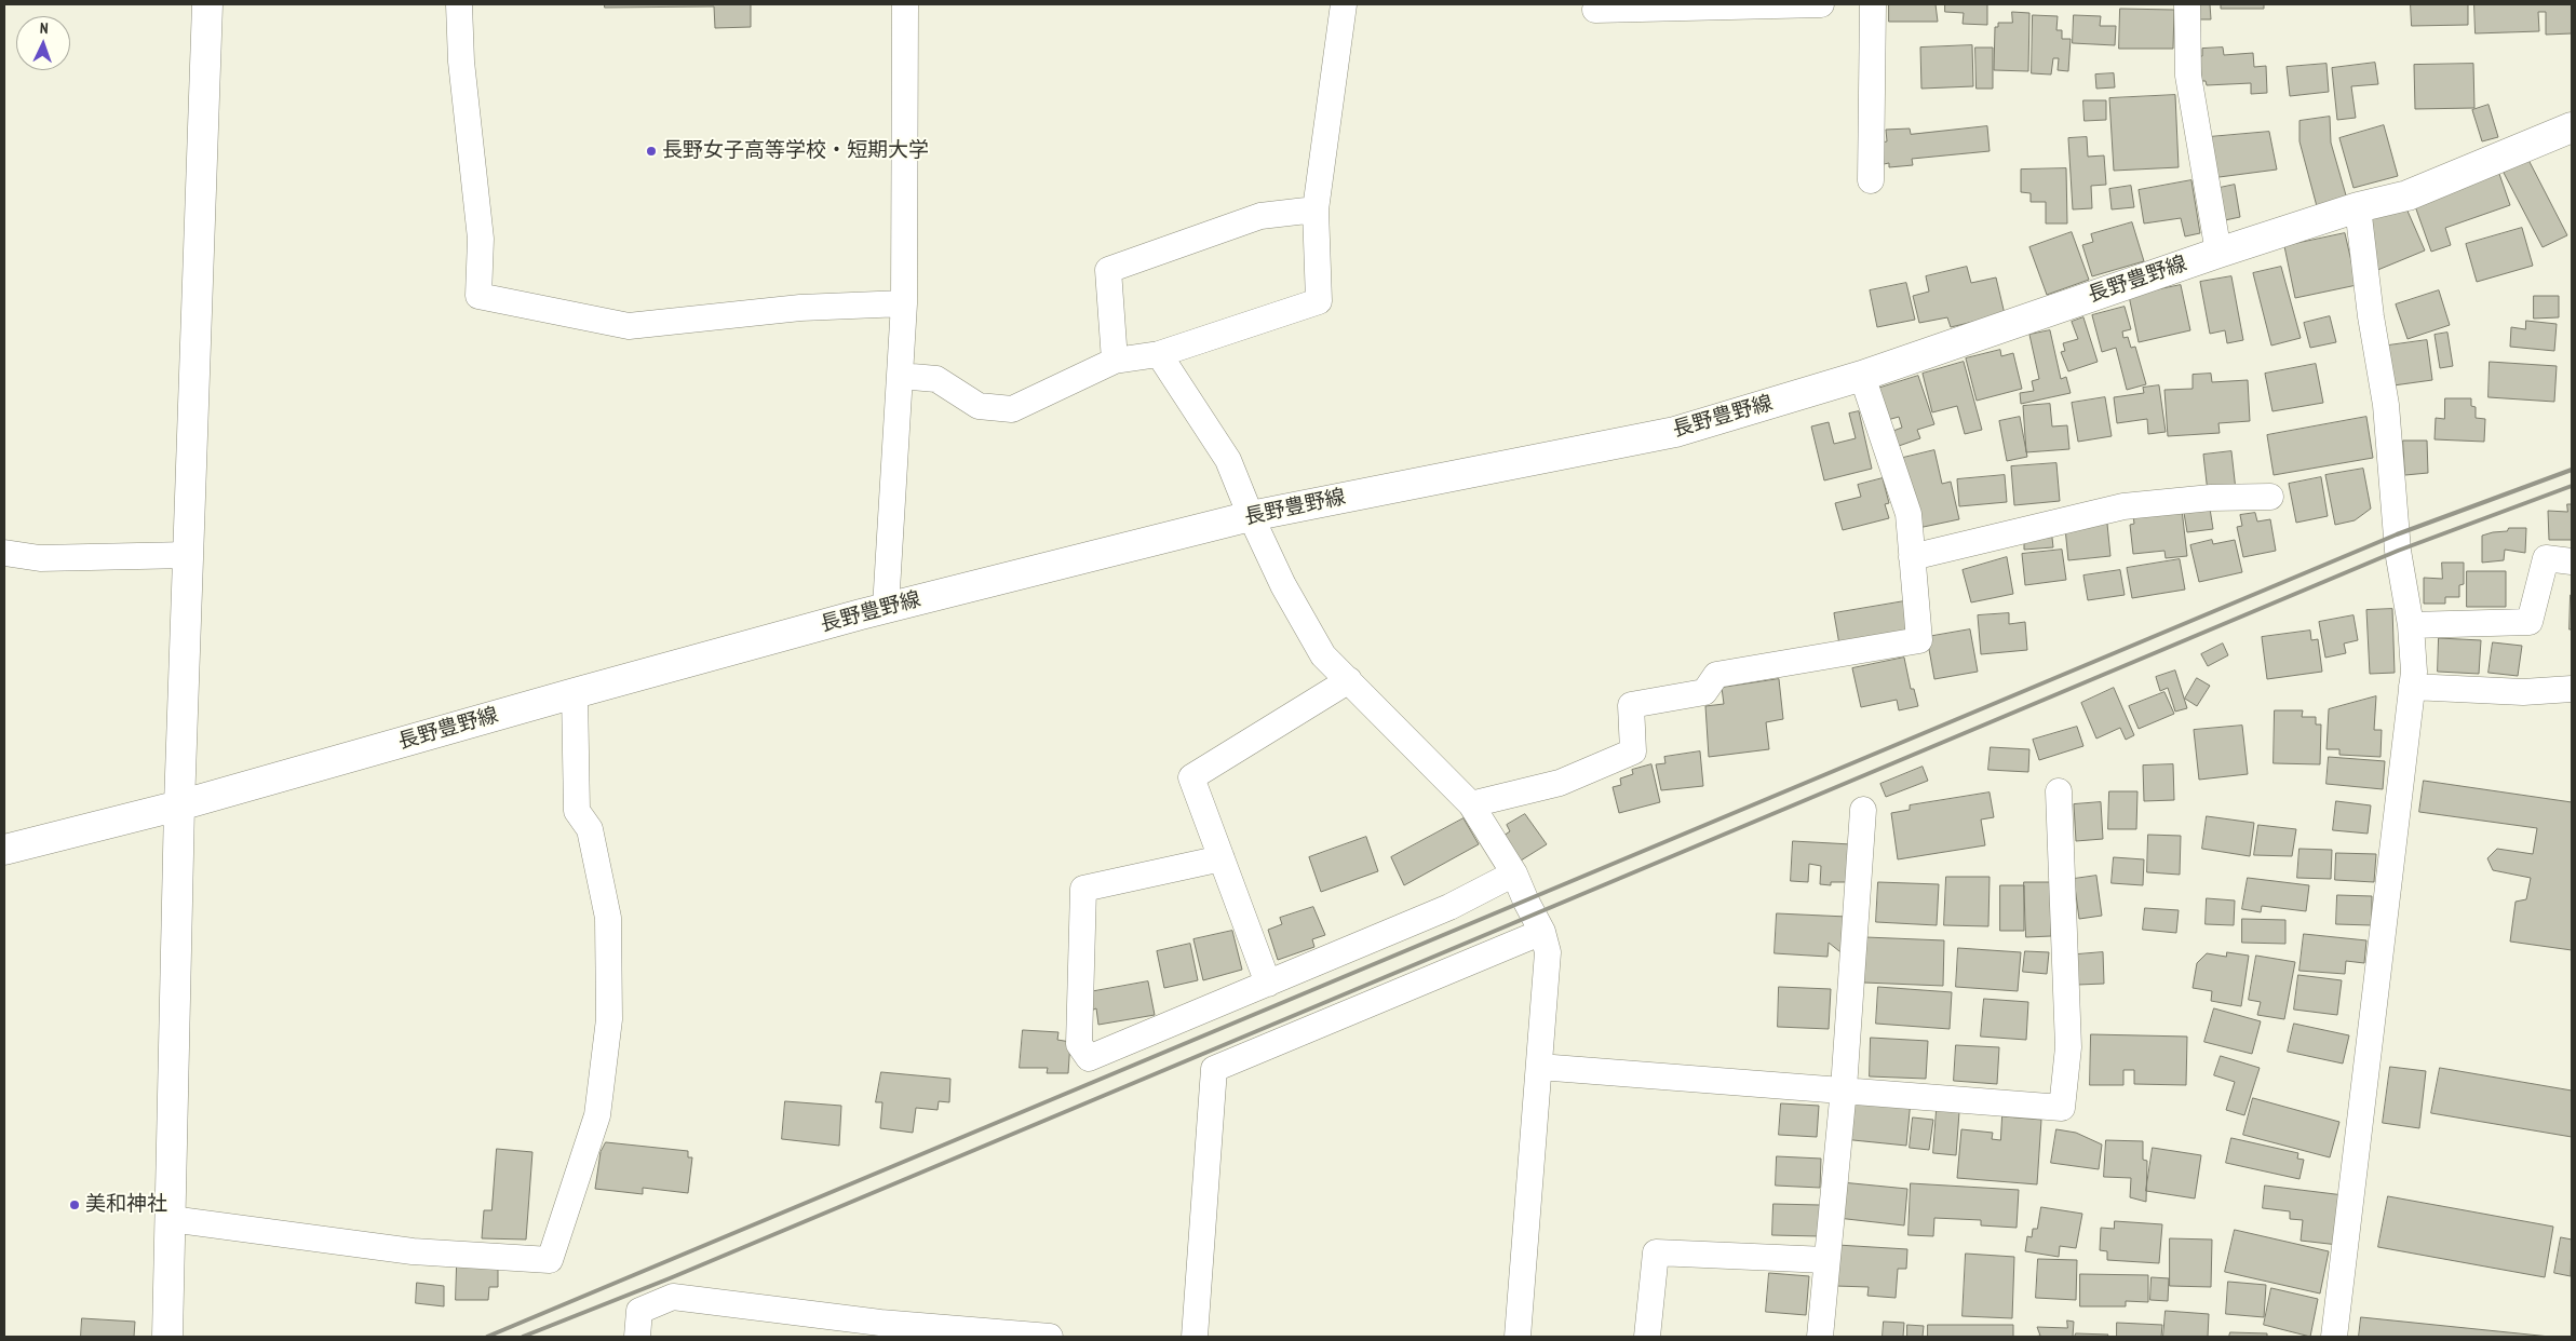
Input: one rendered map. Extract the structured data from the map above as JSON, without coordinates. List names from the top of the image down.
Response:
{
  "streets": {
    "main road": ["長野豊野線"]
  },
  "places": ["長野女子高等学校・短期大学", "美和神社"],
  "north": "top"
}
